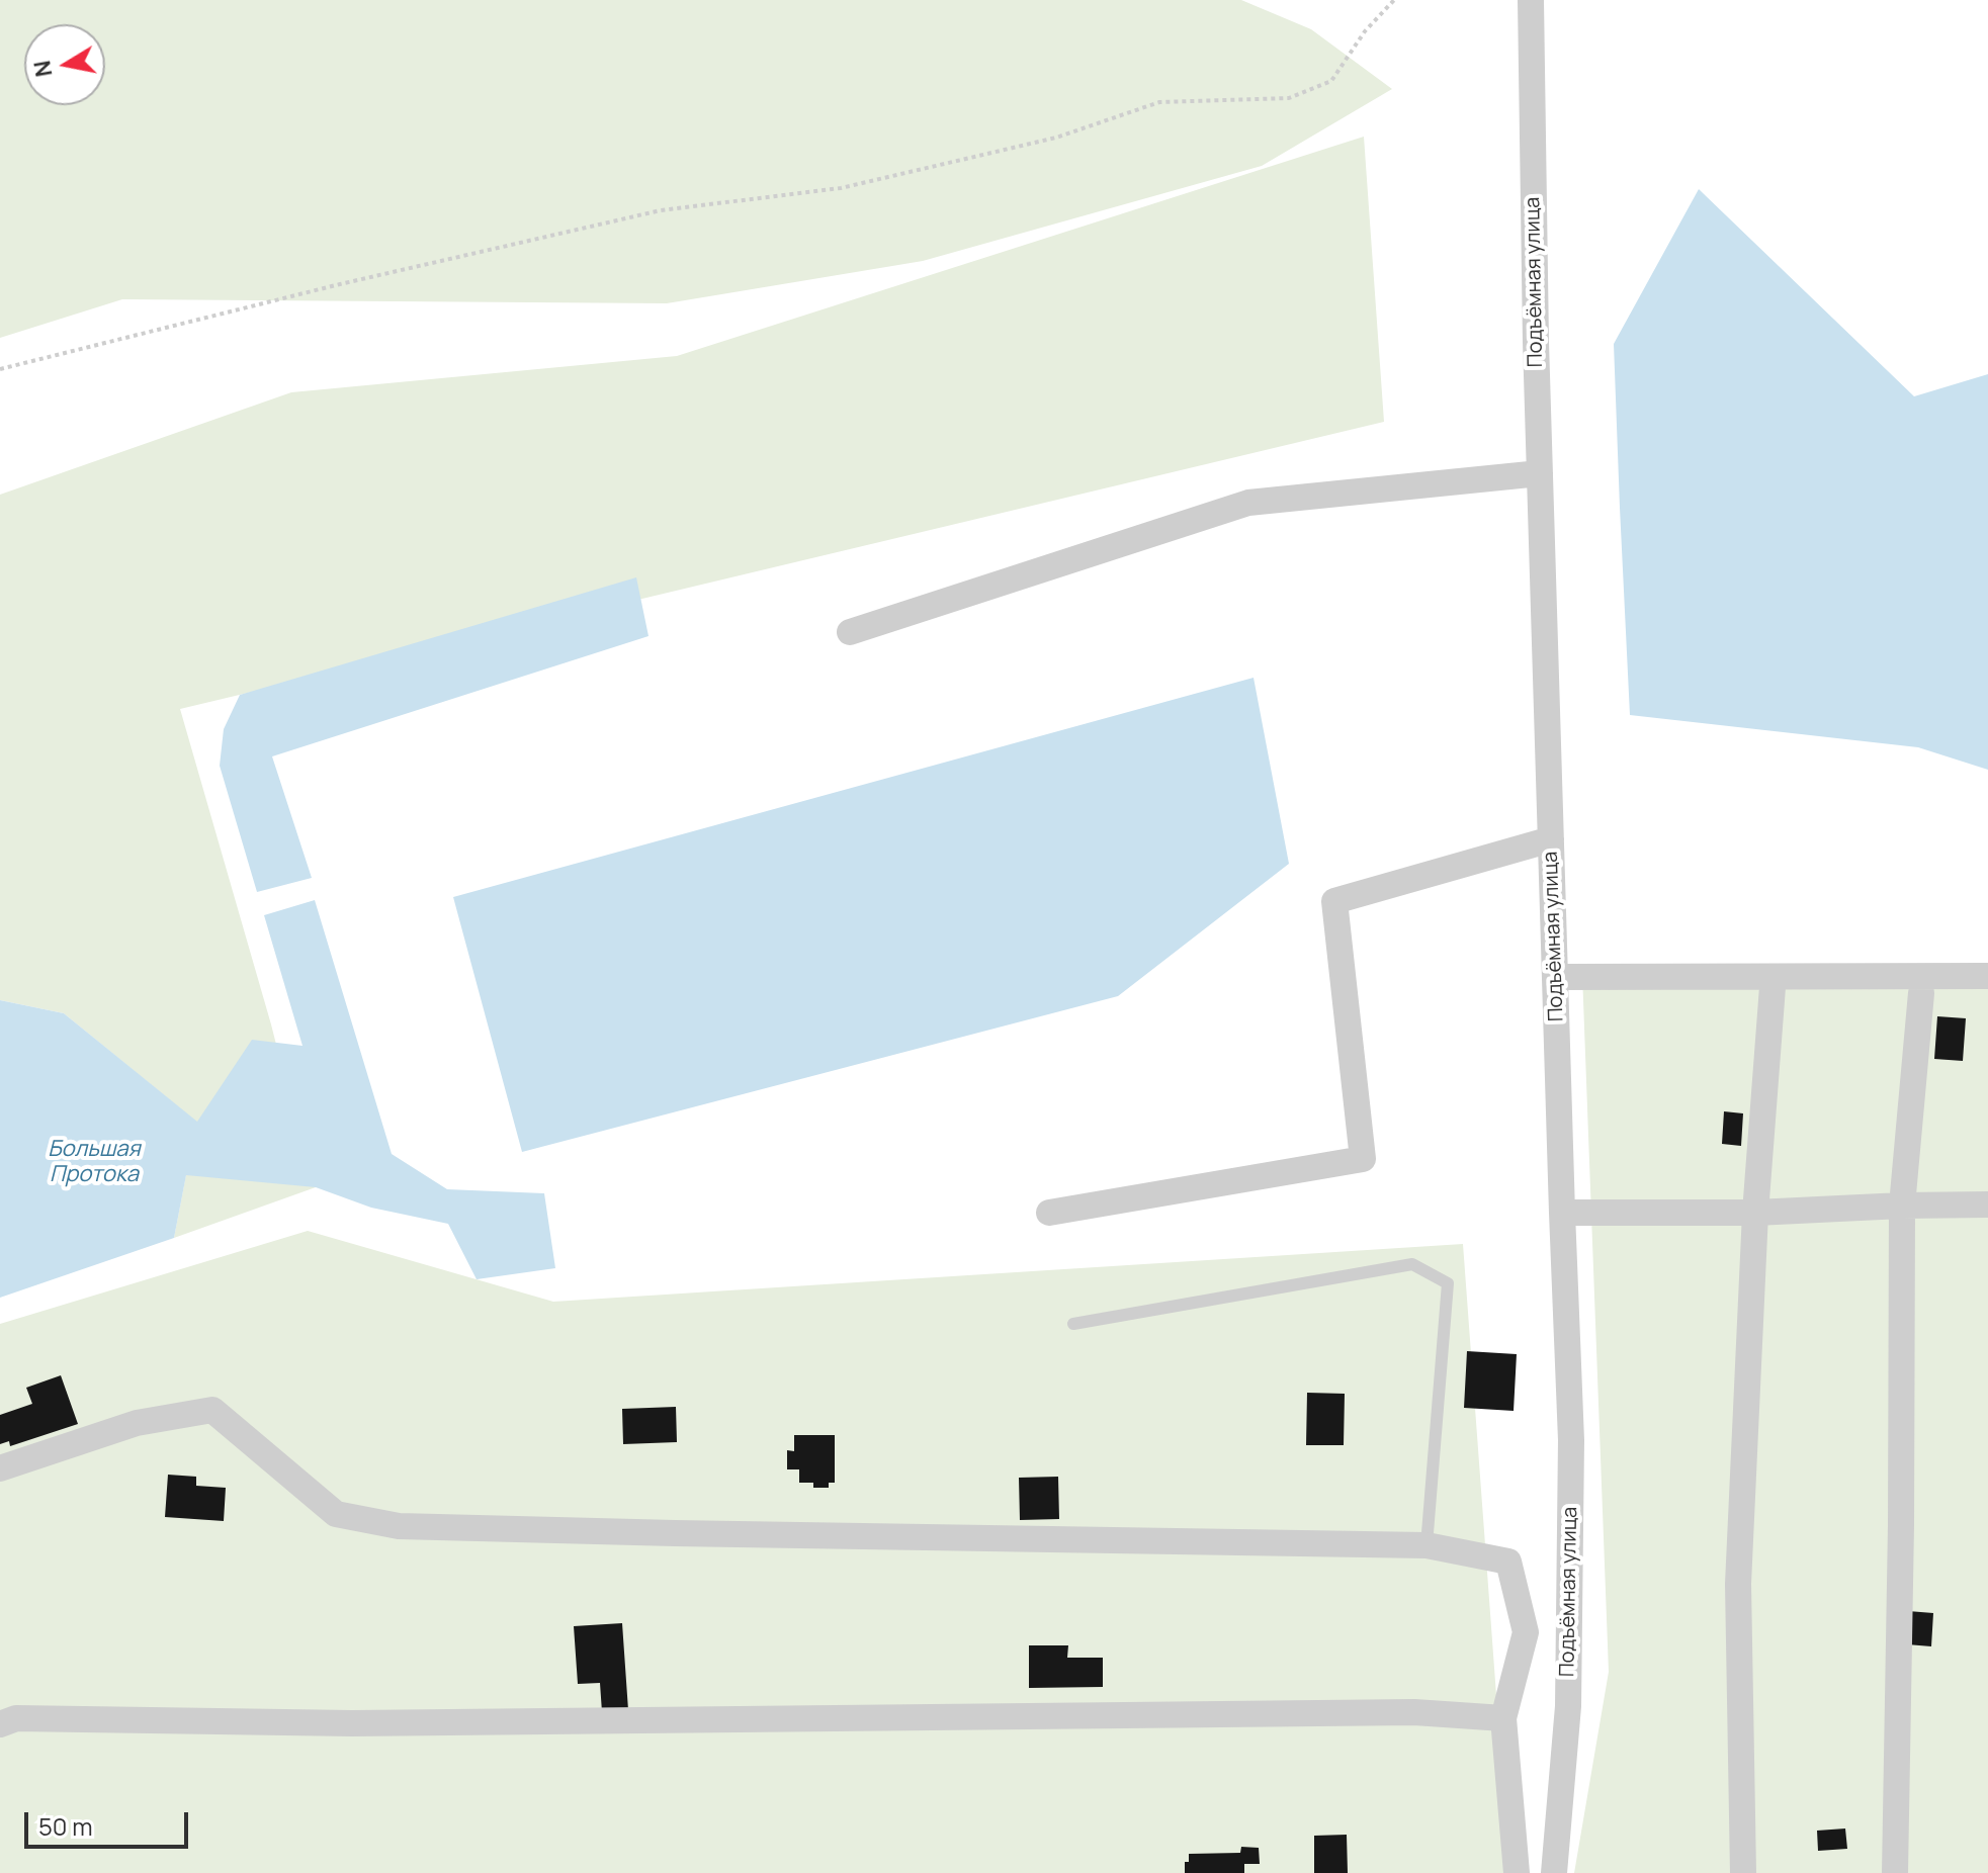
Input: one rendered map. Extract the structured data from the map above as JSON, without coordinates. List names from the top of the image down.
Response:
{
  "streets": {
    "street": ["Подъёмная улица"]
  },
  "water": ["Большая Протока"],
  "scale_bar": "50 m",
  "north": "left"
}
